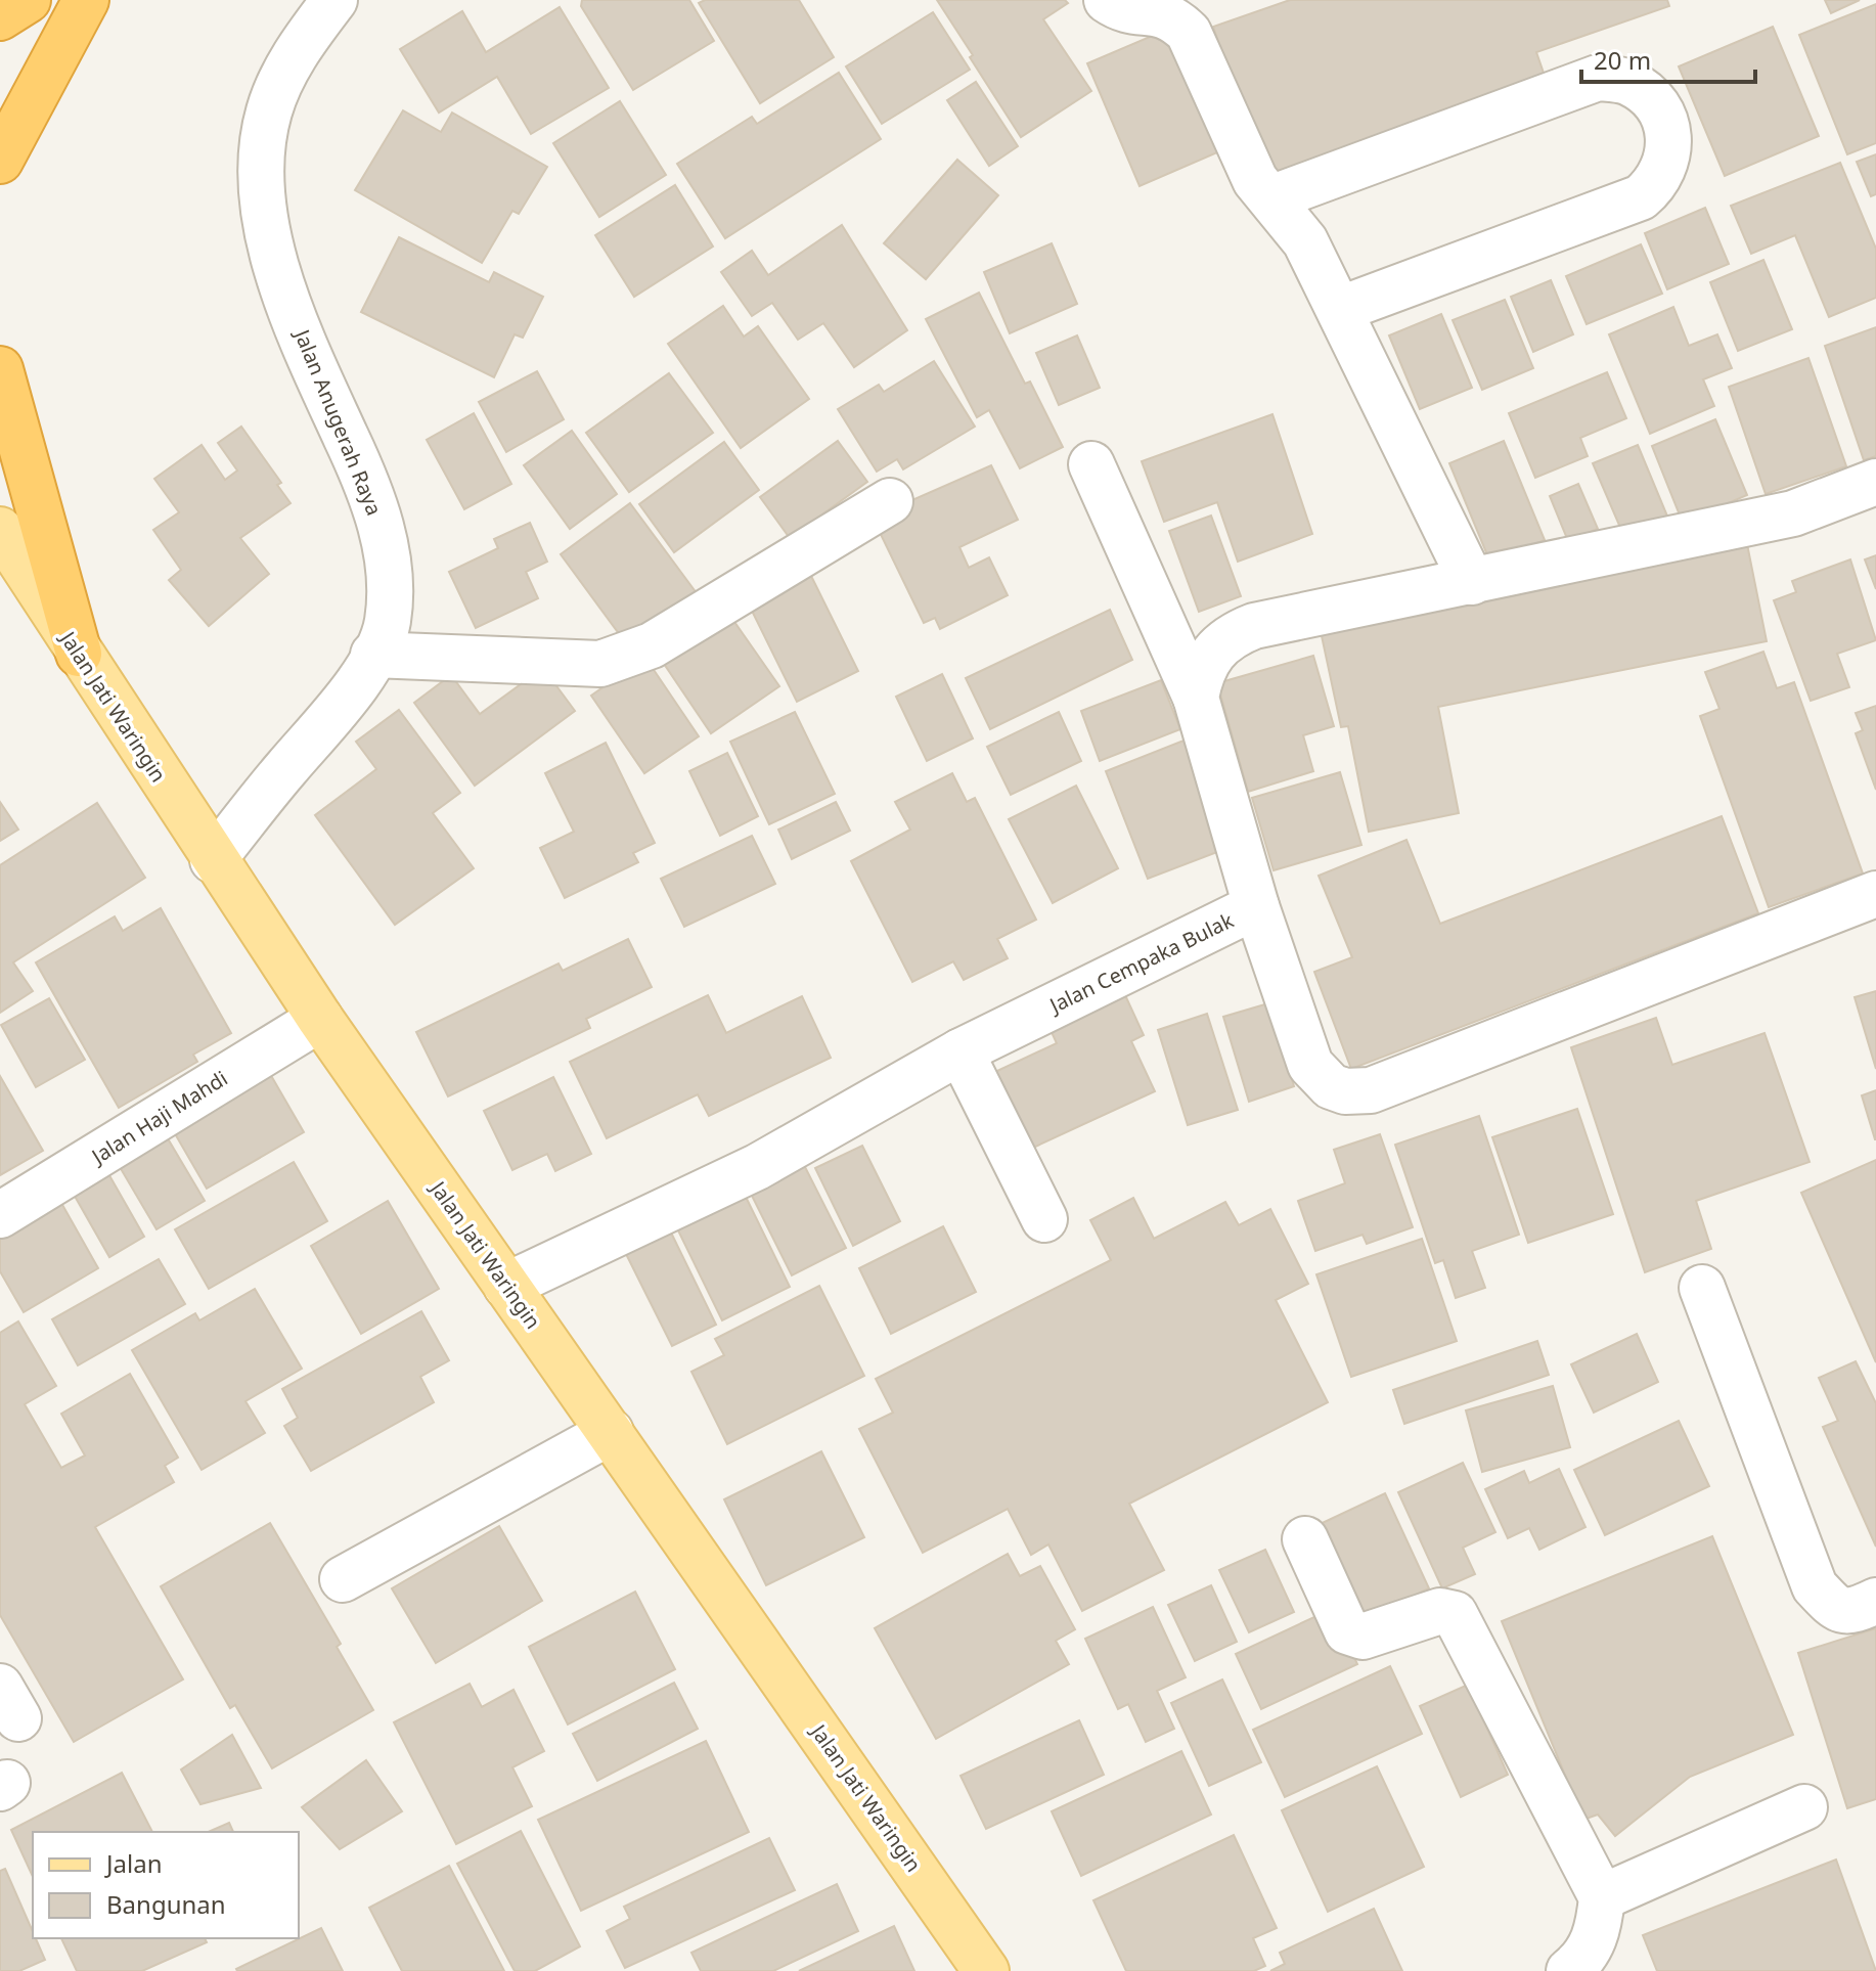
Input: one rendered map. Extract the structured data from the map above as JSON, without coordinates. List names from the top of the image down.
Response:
{
  "streets": {
    "main road": ["Jalan Jati Waringin"],
    "street": ["Jalan Anugerah Raya", "Jalan Cempaka Bulak", "Jalan Haji Mahdi"]
  },
  "crossings": [
    ["Jalan Anugerah Raya", "Jalan Jati Waringin"],
    ["Jalan Jati Waringin", "Jalan Cempaka Bulak"],
    ["Jalan Jati Waringin", "Jalan Haji Mahdi"]
  ],
  "legend": ["Jalan", "Bangunan"],
  "scale_bar": "20 m"
}
